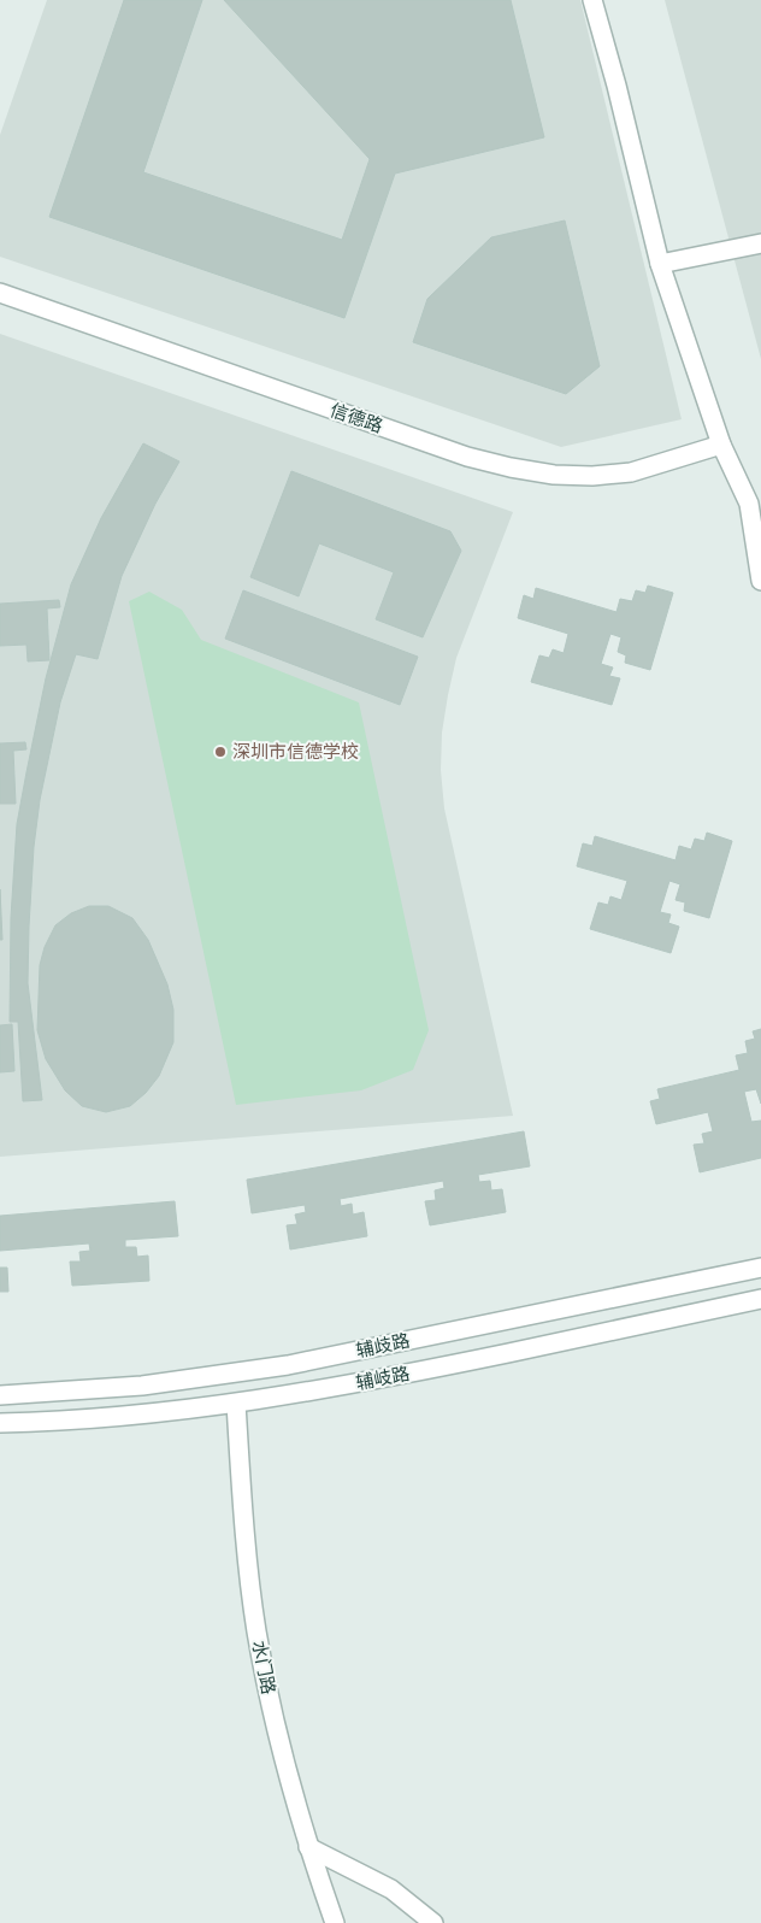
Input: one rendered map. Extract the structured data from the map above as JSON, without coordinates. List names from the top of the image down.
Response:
{
  "streets": {
    "street": [
      "信德路",
      "辅歧路",
      "辅岐路",
      "水门路"
    ]
  },
  "crossings": [
    ["辅岐路", "水门路"]
  ],
  "places": ["深圳市信德学校"]
}
